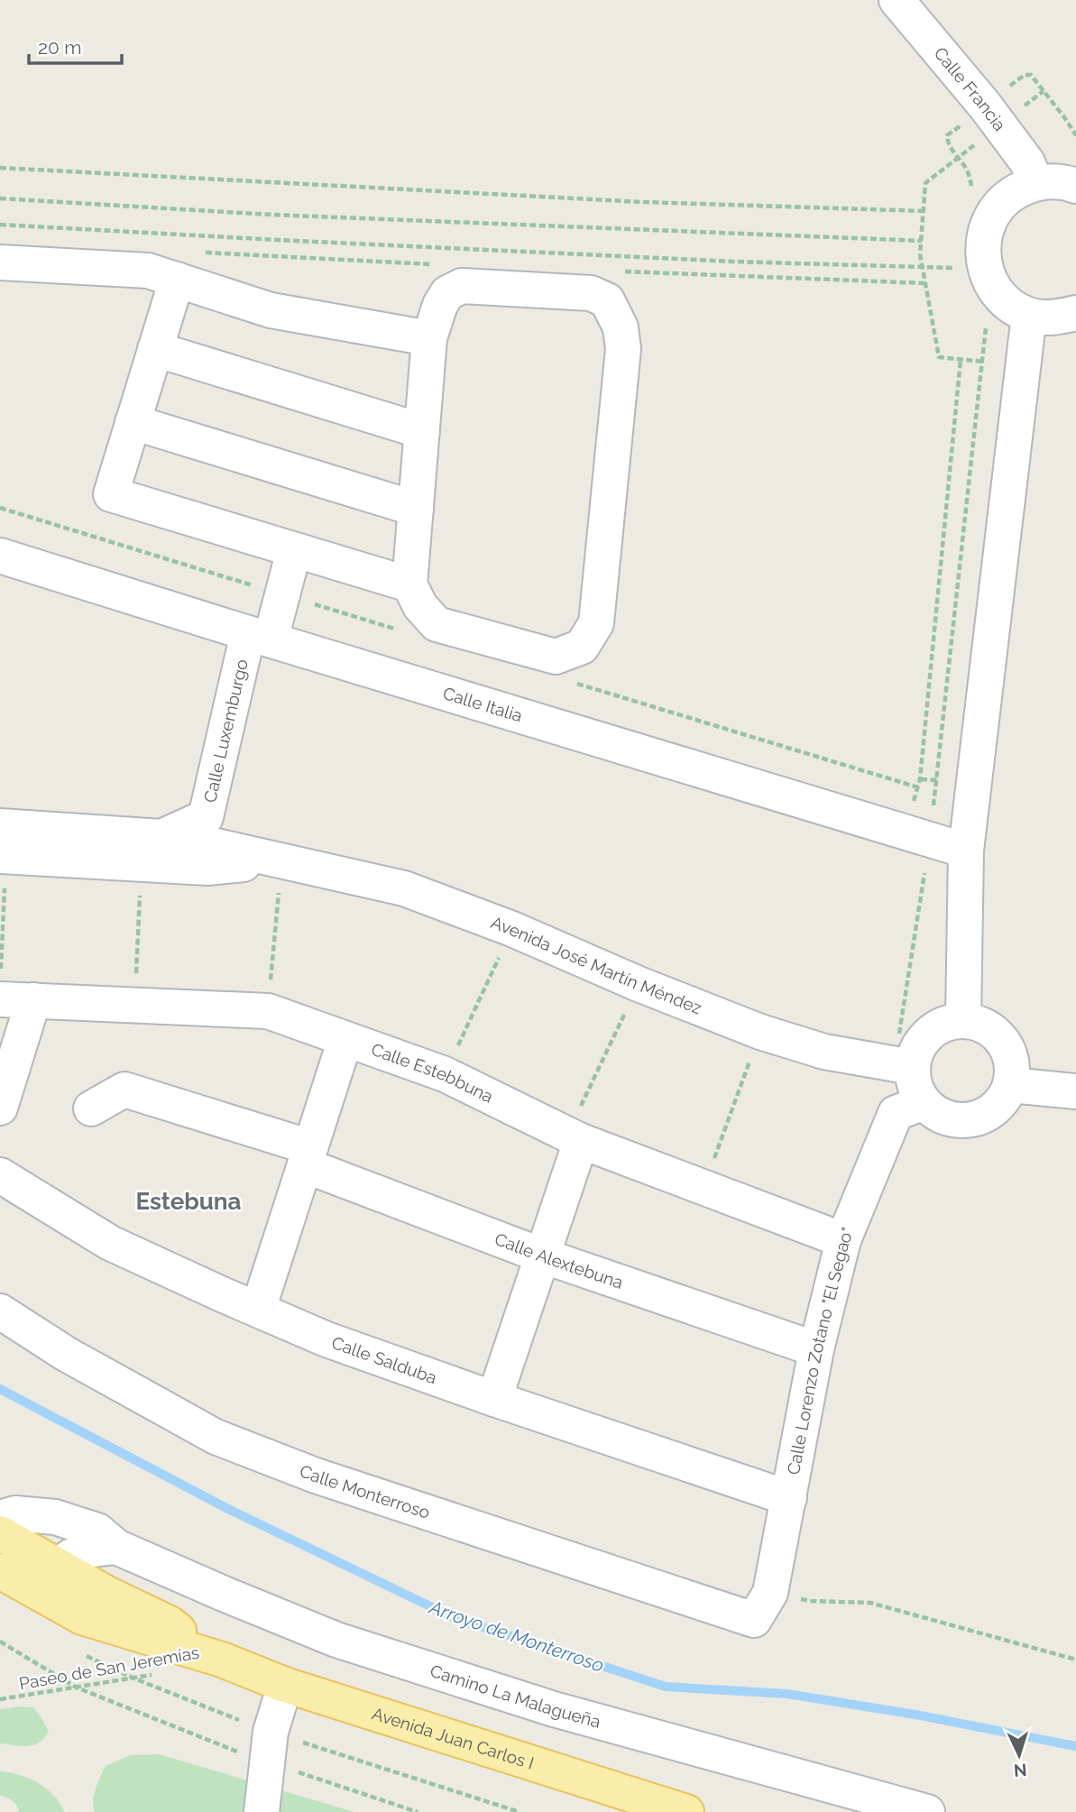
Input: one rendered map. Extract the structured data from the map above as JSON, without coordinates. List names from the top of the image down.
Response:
{
  "streets": {
    "main road": ["Avenida Juan Carlos I"],
    "street": [
      "Calle Francia",
      "Calle Italia",
      "Calle Luxemburgo",
      "Avenida José Martín Méndez",
      "Calle Estebbuna",
      "Calle Alextebuna",
      "Calle Lorenzo Zotano \"El Segao\"",
      "Calle Salduba",
      "Calle Monterroso",
      "Camino La Malagueña"
    ],
    "path": ["Paseo de San Jeremías"]
  },
  "crossings": [
    ["Calle Italia", "Calle Luxemburgo"],
    ["Calle Luxemburgo", "Avenida José Martín Méndez"],
    ["Avenida José Martín Méndez", "Calle Lorenzo Zotano \"El Segao\""],
    ["Calle Estebbuna", "Calle Lorenzo Zotano \"El Segao\""],
    ["Calle Alextebuna", "Calle Lorenzo Zotano \"El Segao\""],
    ["Calle Lorenzo Zotano \"El Segao\"", "Calle Salduba"],
    ["Calle Lorenzo Zotano \"El Segao\"", "Calle Monterroso"]
  ],
  "districts": ["Estebuna"],
  "water": ["Arroyo de Monterroso"],
  "scale_bar": "20 m",
  "north": "bottom"
}
